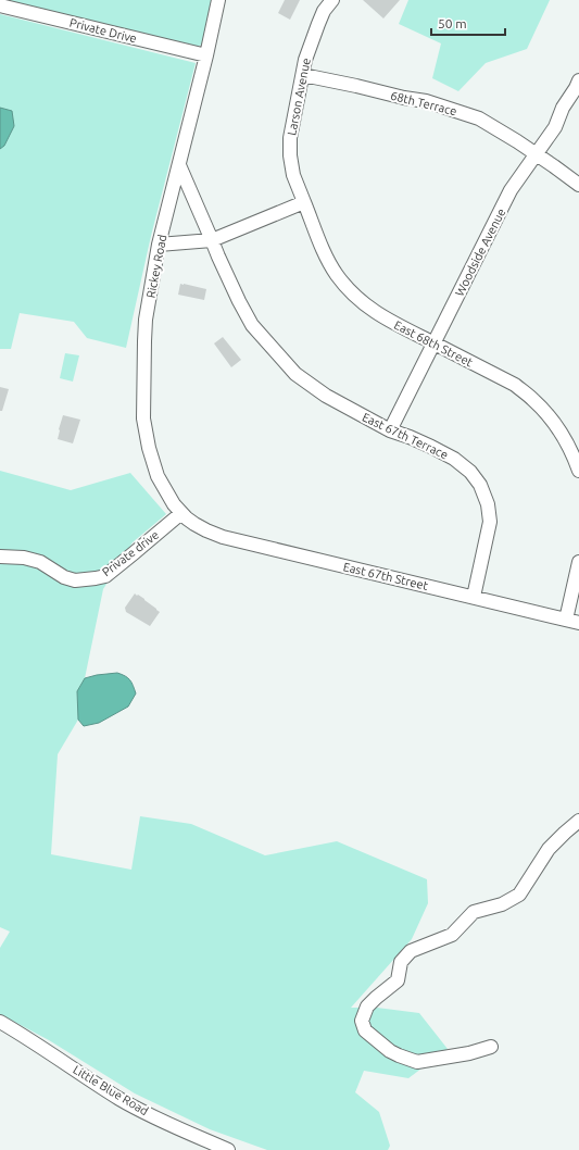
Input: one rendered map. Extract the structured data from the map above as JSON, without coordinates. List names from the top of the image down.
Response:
{
  "streets": {
    "street": [
      "Private Drive",
      "Larson Avenue",
      "68th Terrace",
      "Woodside Avenue",
      "Rickey Road",
      "East 68th Street",
      "East 67th Terrace",
      "Private drive",
      "East 67th Street",
      "Little Blue Road"
    ]
  },
  "crossings": [
    ["Private Drive", "Rickey Road"],
    ["Larson Avenue", "68th Terrace"],
    ["Larson Avenue", "East 68th Street"],
    ["68th Terrace", "Woodside Avenue"],
    ["Woodside Avenue", "East 68th Street"],
    ["Woodside Avenue", "East 67th Terrace"],
    ["Rickey Road", "East 67th Terrace"],
    ["Rickey Road", "Private drive"],
    ["Rickey Road", "East 67th Street"],
    ["East 67th Terrace", "East 67th Street"]
  ],
  "scale_bar": "50 m"
}
